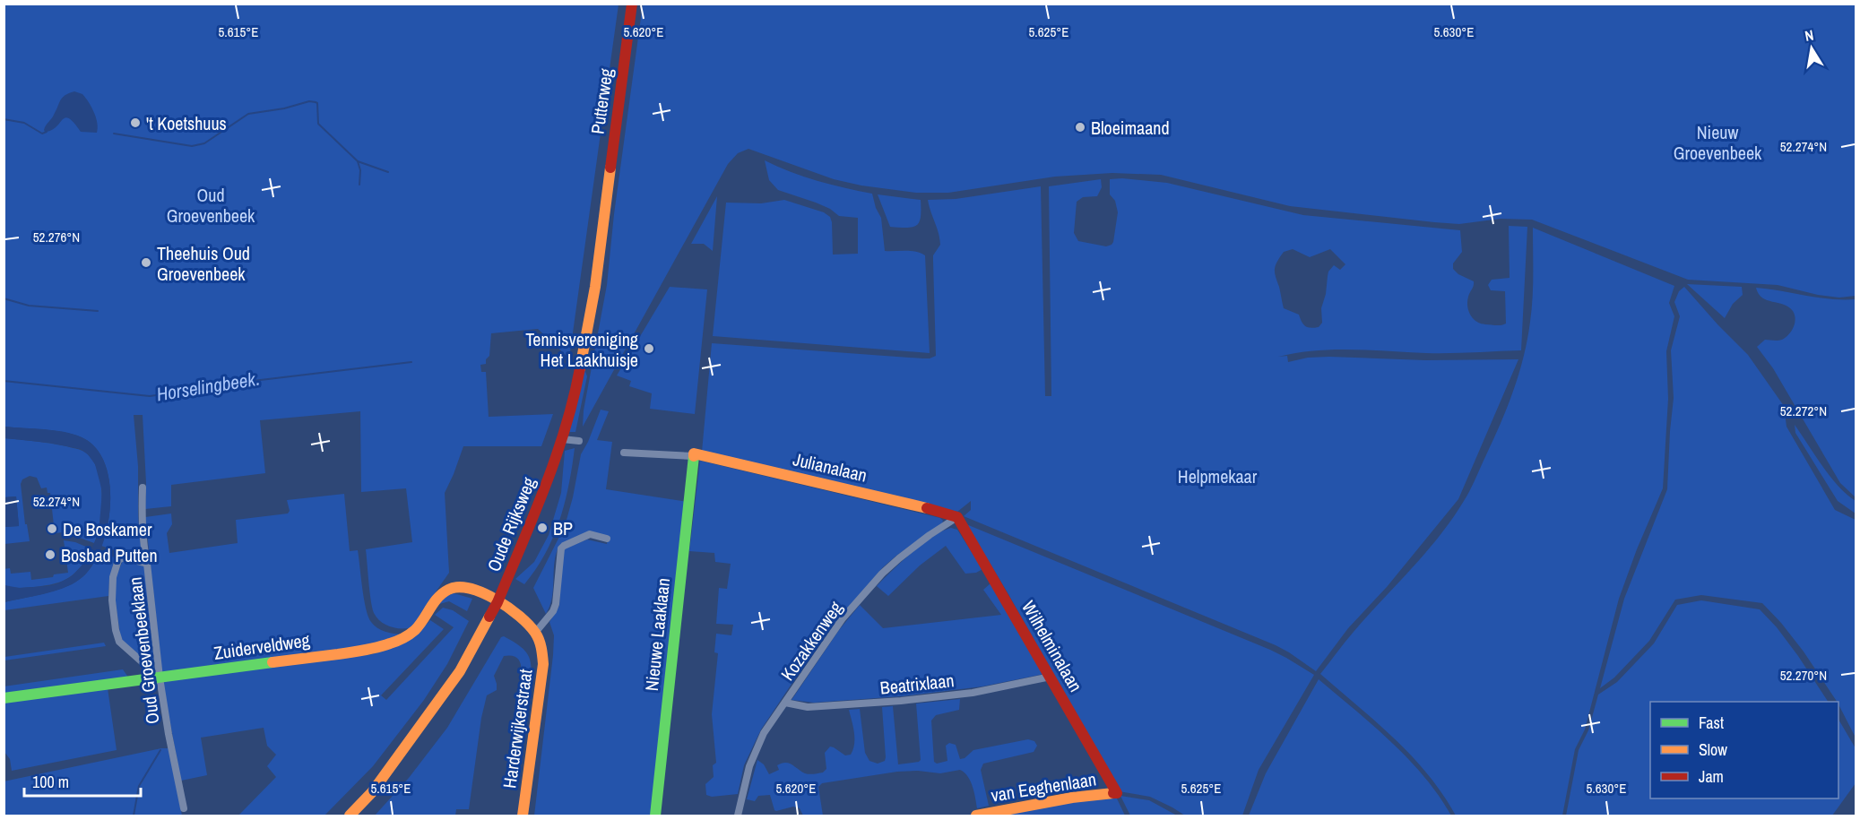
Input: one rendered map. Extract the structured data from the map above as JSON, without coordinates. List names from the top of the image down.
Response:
{
  "streets": {
    "street": [
      "Putterweg",
      "Julianalaan",
      "Oude Rijksweg",
      "Nieuwe Laaklaan",
      "Kozakkenweg",
      "Zuiderveldweg",
      "Wilhelminalaan",
      "Oud Groevenbeeklaan",
      "Beatrixlaan",
      "Harderwijkerstraat",
      "van Eeghenlaan"
    ]
  },
  "crossings": [
    ["Putterweg", "Oude Rijksweg"],
    ["Julianalaan", "Nieuwe Laaklaan"],
    ["Julianalaan", "Kozakkenweg"],
    ["Julianalaan", "Wilhelminalaan"],
    ["Oude Rijksweg", "Zuiderveldweg"],
    ["Oude Rijksweg", "Harderwijkerstraat"],
    ["Kozakkenweg", "Wilhelminalaan"],
    ["Kozakkenweg", "Beatrixlaan"],
    ["Zuiderveldweg", "Oud Groevenbeeklaan"],
    ["Zuiderveldweg", "Harderwijkerstraat"],
    ["Wilhelminalaan", "Beatrixlaan"],
    ["Wilhelminalaan", "van Eeghenlaan"]
  ],
  "water": ["Horselingbeek."],
  "parks": ["Nieuw Groevenbeek", "Oud Groevenbeek", "Helpmekaar"],
  "places": [
    "'t Koetshuus",
    "Bloeimaand",
    "Theehuis Oud Groevenbeek",
    "Tennisvereniging Het Laakhuisje",
    "BP",
    "De Boskamer",
    "Bosbad Putten"
  ],
  "legend": ["Fast", "Slow", "Jam"],
  "scale_bar": "100 m",
  "north": "top",
  "coordinates": [
    "5.615°E",
    "5.620°E",
    "5.625°E",
    "5.630°E",
    "52.274°N",
    "52.276°N",
    "52.272°N",
    "52.270°N"
  ]
}
